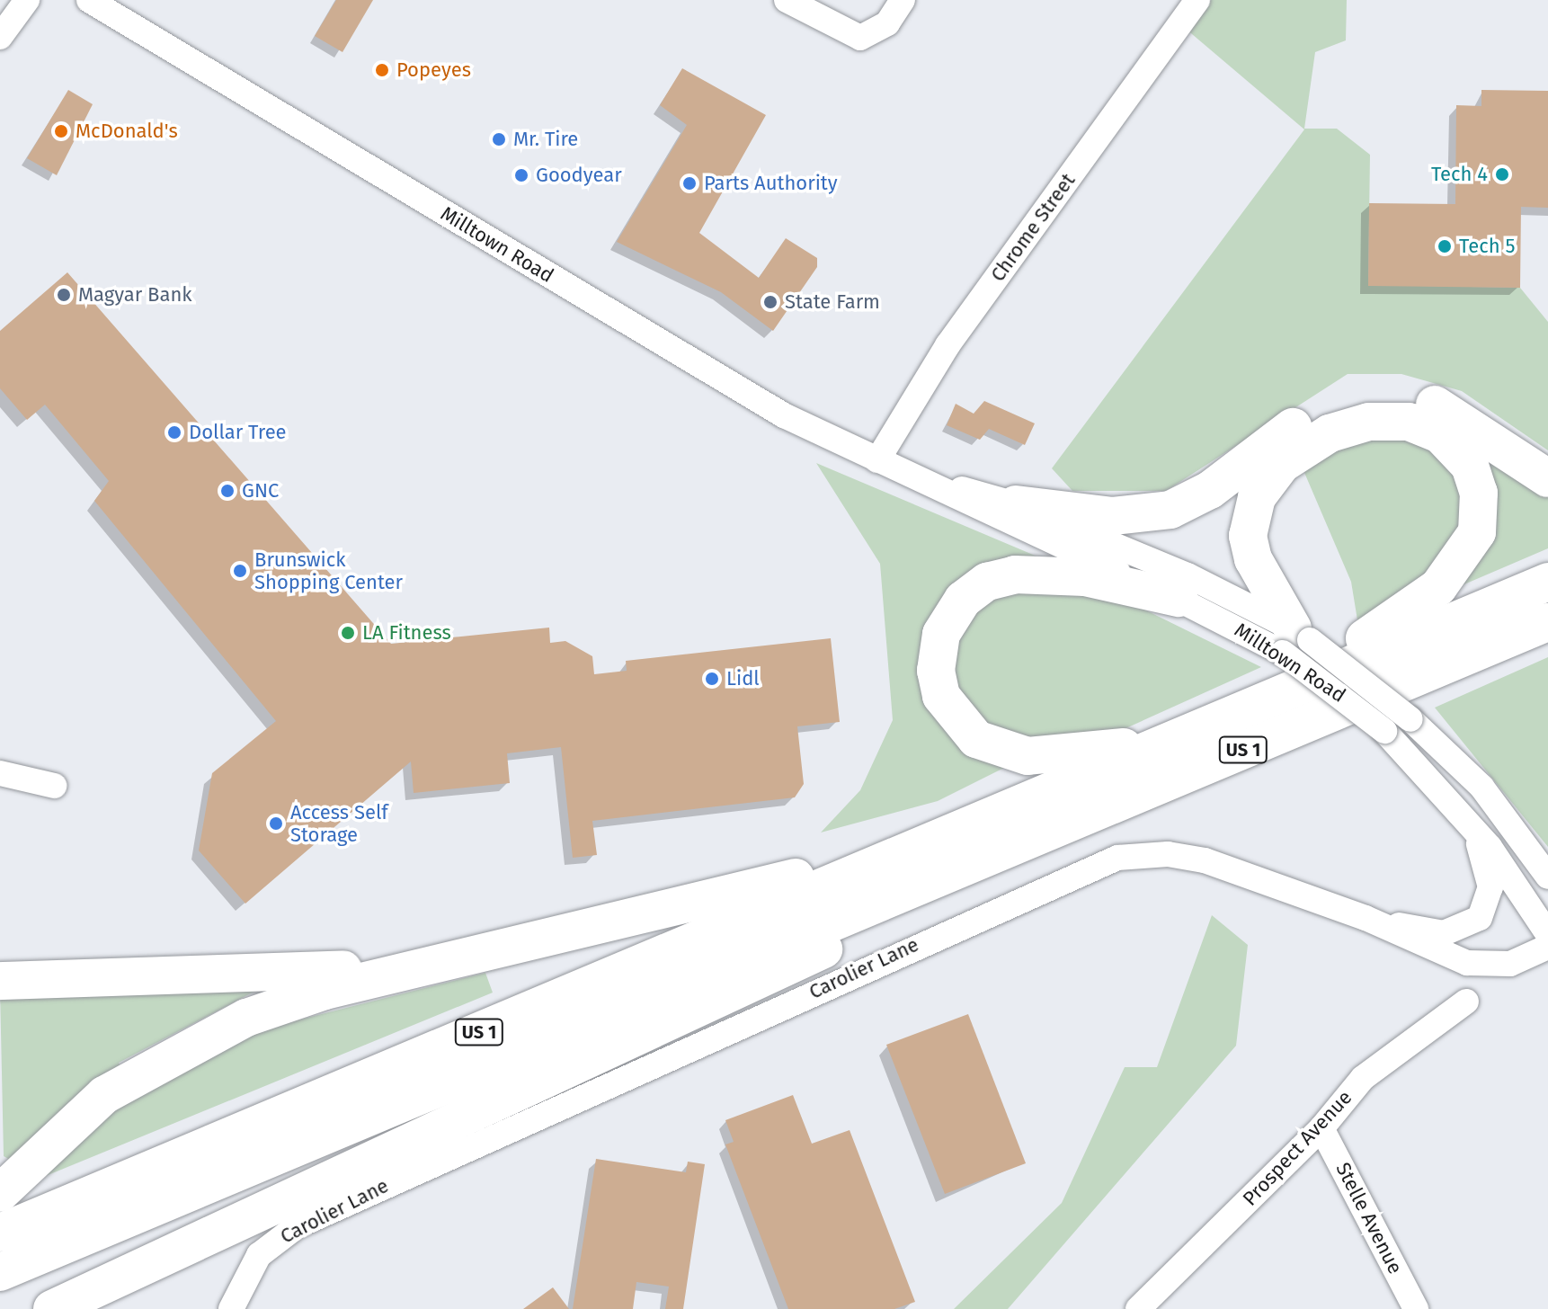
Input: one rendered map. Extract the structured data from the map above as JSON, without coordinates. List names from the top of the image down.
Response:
{
  "streets": {
    "highway": ["US 1"],
    "street": [
      "Chrome Street",
      "Milltown Road",
      "Carolier Lane",
      "Prospect Avenue",
      "Stelle Avenue"
    ]
  },
  "crossings": [
    ["Chrome Street", "Milltown Road"],
    ["Prospect Avenue", "Stelle Avenue"]
  ],
  "places": [
    "Popeyes",
    "McDonald's",
    "Mr. Tire",
    "Tech 4",
    "Goodyear",
    "Parts Authority",
    "Tech 5",
    "Magyar Bank",
    "State Farm",
    "Dollar Tree",
    "GNC",
    "Brunswick Shopping Center",
    "LA Fitness",
    "Lidl",
    "Access Self Storage"
  ]
}
